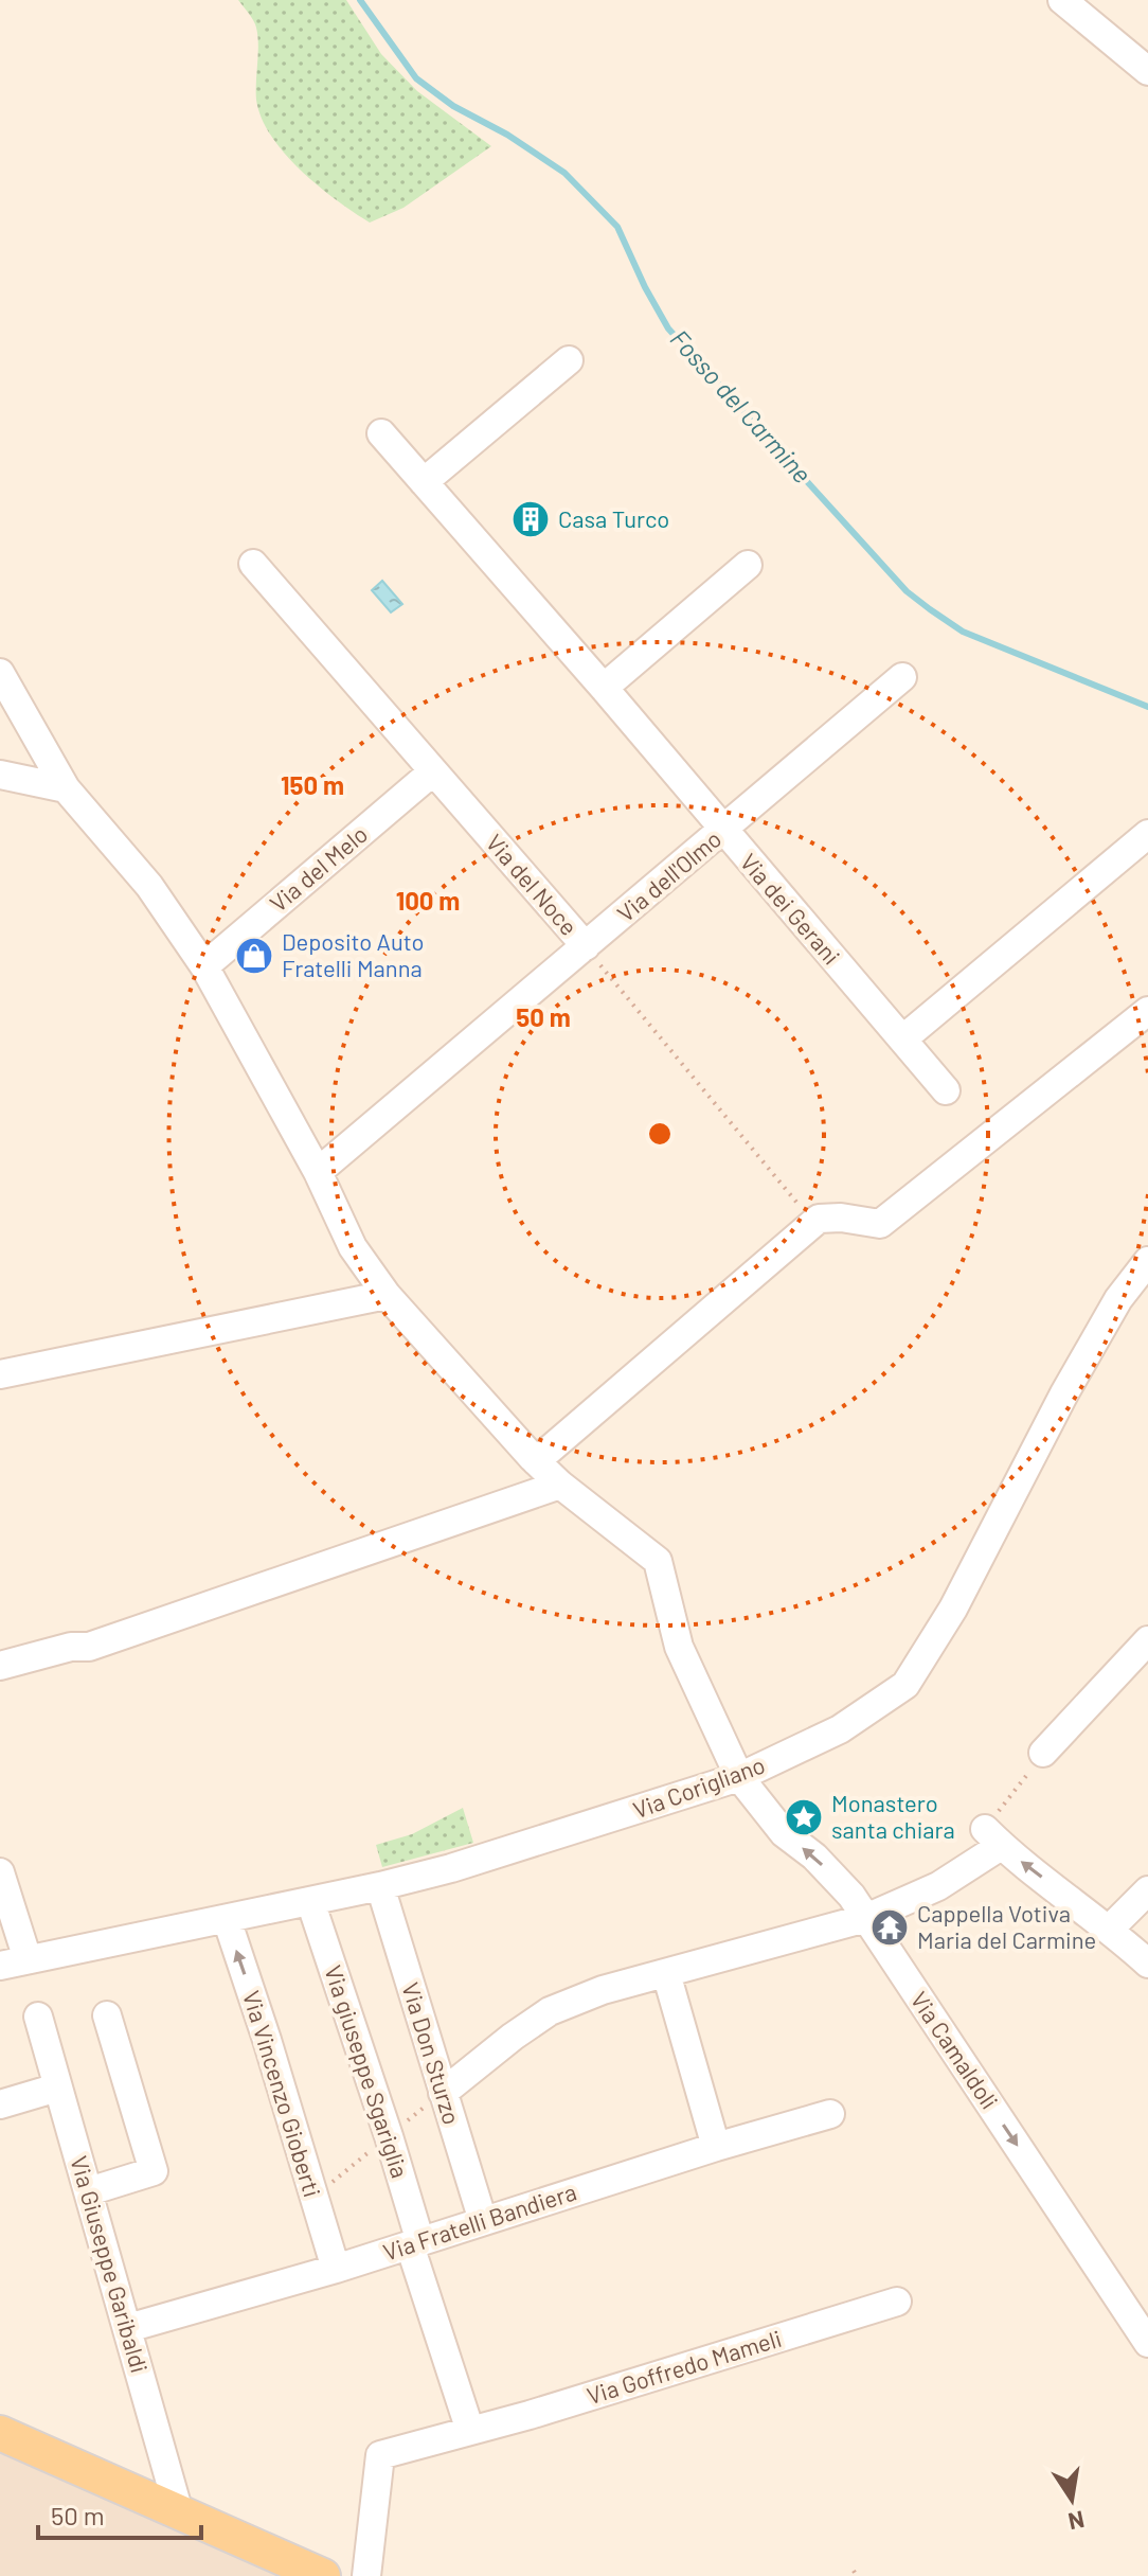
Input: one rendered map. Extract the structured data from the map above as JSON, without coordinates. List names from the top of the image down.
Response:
{
  "streets": {
    "street": [
      "Via del Melo",
      "Via dell'Olmo",
      "Via del Noce",
      "Via dei Gerani",
      "Via Corigliano",
      "Via Camaldoli",
      "Via Don Sturzo",
      "Via giuseppe Sgariglia",
      "Via Vincenzo Gioberti",
      "Via Fratelli Bandiera",
      "Via Giuseppe Garibaldi",
      "Via Goffredo Mameli"
    ]
  },
  "crossings": [
    ["Via del Melo", "Via del Noce"],
    ["Via del Melo", "Via Camaldoli"],
    ["Via dell'Olmo", "Via del Noce"],
    ["Via dell'Olmo", "Via dei Gerani"],
    ["Via dell'Olmo", "Via Camaldoli"],
    ["Via Corigliano", "Via Camaldoli"],
    ["Via Corigliano", "Via Don Sturzo"],
    ["Via Corigliano", "Via giuseppe Sgariglia"],
    ["Via Corigliano", "Via Vincenzo Gioberti"],
    ["Via Don Sturzo", "Via Fratelli Bandiera"],
    ["Via giuseppe Sgariglia", "Via Fratelli Bandiera"],
    ["Via Vincenzo Gioberti", "Via Fratelli Bandiera"],
    ["Via Fratelli Bandiera", "Via Giuseppe Garibaldi"]
  ],
  "one_way": ["Via Vincenzo Gioberti"],
  "water": ["Fosso del Carmine"],
  "places": {
    "building": ["Casa Turco"],
    "shop": ["Deposito Auto Fratelli Manna"],
    "place": ["Monastero santa chiara"],
    "temple": ["Cappella Votiva Maria del Carmine"]
  },
  "scale_bar": "50 m",
  "north": "bottom",
  "rings": ["150 m", "100 m", "50 m"]
}
